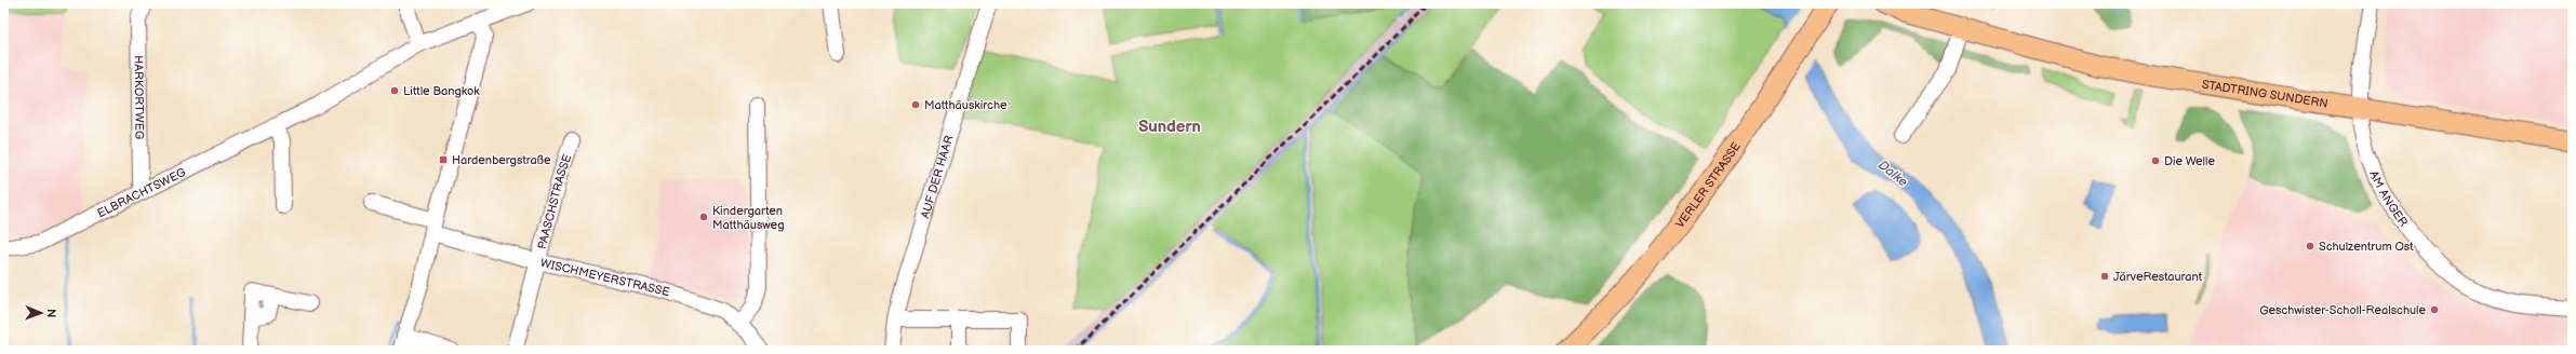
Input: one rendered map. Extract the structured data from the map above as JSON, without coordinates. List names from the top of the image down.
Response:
{
  "streets": {
    "main road": ["STADTRING SUNDERN", "VERLER STRASSE"],
    "street": [
      "HARKORTWEG",
      "AUF DER HAAR",
      "ELBRACHTSWEG",
      "AM ANGER",
      "PAASCHSTRASSE",
      "WISCHMEYERSTRASSE"
    ]
  },
  "crossings": [
    ["STADTRING SUNDERN", "AM ANGER"],
    ["HARKORTWEG", "ELBRACHTSWEG"],
    ["PAASCHSTRASSE", "WISCHMEYERSTRASSE"]
  ],
  "districts": ["Sundern"],
  "water": ["Dalke"],
  "places": {
    "other": [
      "Little Bangkok",
      "Matthäuskirche",
      "Die Welle",
      "Kindergarten Matthäusweg",
      "Schulzentrum Ost",
      "JärveRestaurant",
      "Geschwister-Scholl-Realschule"
    ],
    "transit": ["Hardenbergstraße"]
  },
  "north": "right"
}
